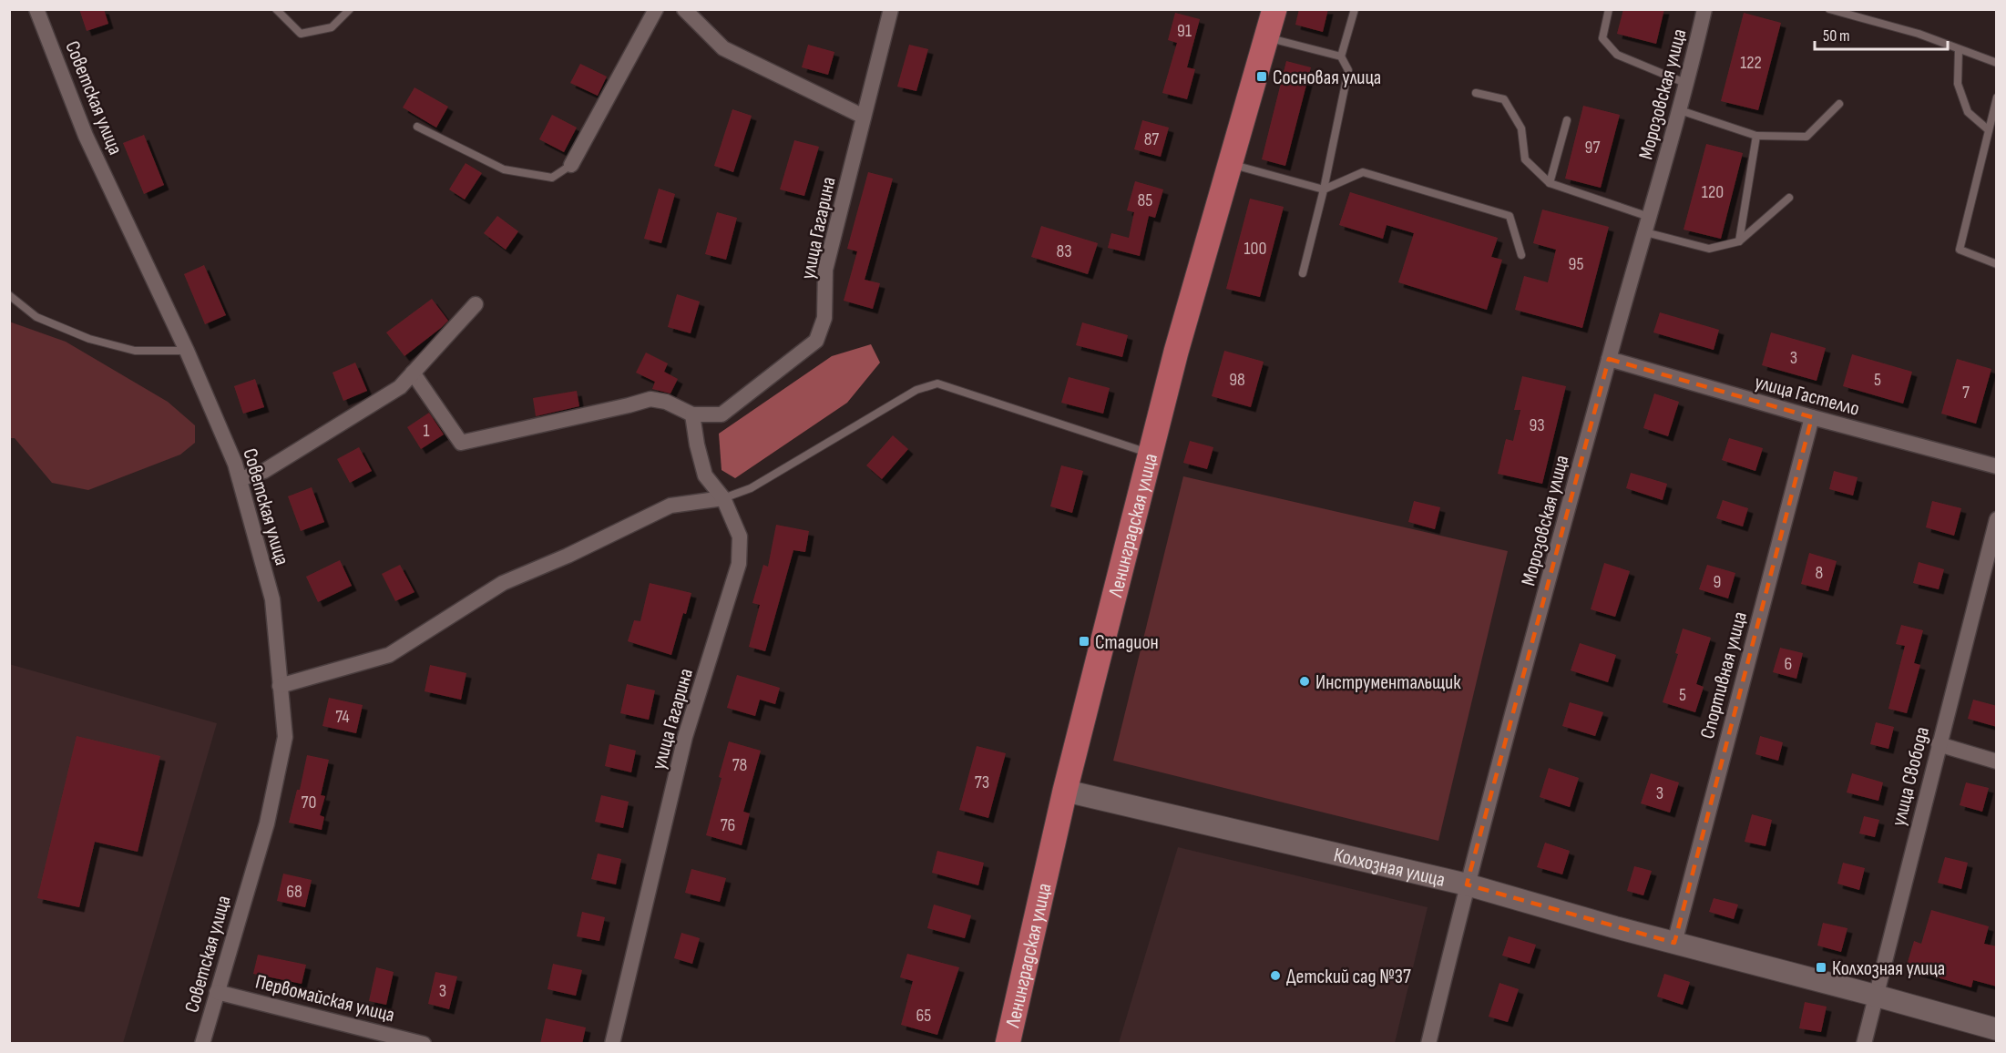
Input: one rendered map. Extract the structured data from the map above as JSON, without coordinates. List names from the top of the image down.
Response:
{
  "streets": {
    "main road": ["Ленинградская улица", "Колхозная улица"],
    "street": [
      "Морозовская улица",
      "Советская улица",
      "улица Гагарина",
      "улица Гастелло",
      "Спортивная улица",
      "улица Свобода",
      "Первомайская улица"
    ]
  },
  "crossings": [
    ["Морозовская улица", "улица Гастелло"],
    ["Морозовская улица", "Колхозная улица"],
    ["Советская улица", "Первомайская улица"],
    ["улица Гастелло", "Спортивная улица"],
    ["Ленинградская улица", "Колхозная улица"],
    ["Спортивная улица", "Колхозная улица"],
    ["улица Свобода", "Колхозная улица"]
  ],
  "places": {
    "transit": ["Сосновая улица", "Стадион", "Колхозная улица"],
    "other": ["Инструментальщик", "Детский сад №37"]
  },
  "house_numbers": [
    "91",
    "122",
    "87",
    "97",
    "120",
    "85",
    "100",
    "83",
    "95",
    "3",
    "98",
    "5",
    "7",
    "93",
    "1",
    "8",
    "9",
    "6",
    "5",
    "74",
    "78",
    "73",
    "3",
    "70",
    "76",
    "68",
    "3",
    "65"
  ],
  "scale_bar": "50 m"
}
